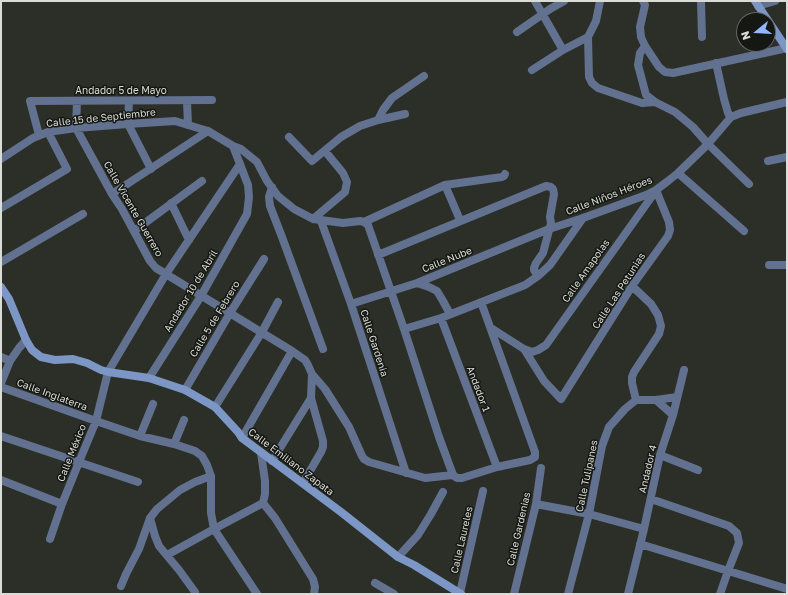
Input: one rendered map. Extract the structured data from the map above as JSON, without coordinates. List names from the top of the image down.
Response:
{
  "streets": {
    "street": [
      "Andador 5 de Mayo",
      "Calle 15 de Septiembre",
      "Calle Niños Héroes",
      "Calle Vicente Guerrero",
      "Calle Nube",
      "Calle Amapolas",
      "Andador 10 de Abril",
      "Calle Las Petunias",
      "Calle 5 de Febrero",
      "Calle Gardenia",
      "Andador 1",
      "Calle Inglaterra",
      "Calle México",
      "Calle Emiliano Zapata",
      "Andador 4",
      "Calle Tulipanes",
      "Calle Gardenias",
      "Calle Laureles"
    ]
  },
  "crossings": [
    ["Andador 5 de Mayo", "Calle 15 de Septiembre"],
    ["Calle 15 de Septiembre", "Calle Vicente Guerrero"],
    ["Calle 15 de Septiembre", "Calle Gardenia"],
    ["Calle Niños Héroes", "Calle Nube"],
    ["Calle Niños Héroes", "Calle Amapolas"],
    ["Calle Niños Héroes", "Calle Las Petunias"],
    ["Calle Vicente Guerrero", "Andador 10 de Abril"],
    ["Calle Vicente Guerrero", "Calle 5 de Febrero"],
    ["Calle Vicente Guerrero", "Calle Gardenia"],
    ["Calle Vicente Guerrero", "Andador 1"],
    ["Calle Vicente Guerrero", "Calle México"],
    ["Calle Nube", "Calle Gardenia"],
    ["Calle Amapolas", "Calle Las Petunias"],
    ["Andador 10 de Abril", "Calle México"],
    ["Andador 10 de Abril", "Calle Emiliano Zapata"],
    ["Calle 5 de Febrero", "Calle Emiliano Zapata"],
    ["Calle Inglaterra", "Calle México"],
    ["Calle México", "Calle Emiliano Zapata"],
    ["Calle Emiliano Zapata", "Calle Laureles"]
  ],
  "north": "left"
}
